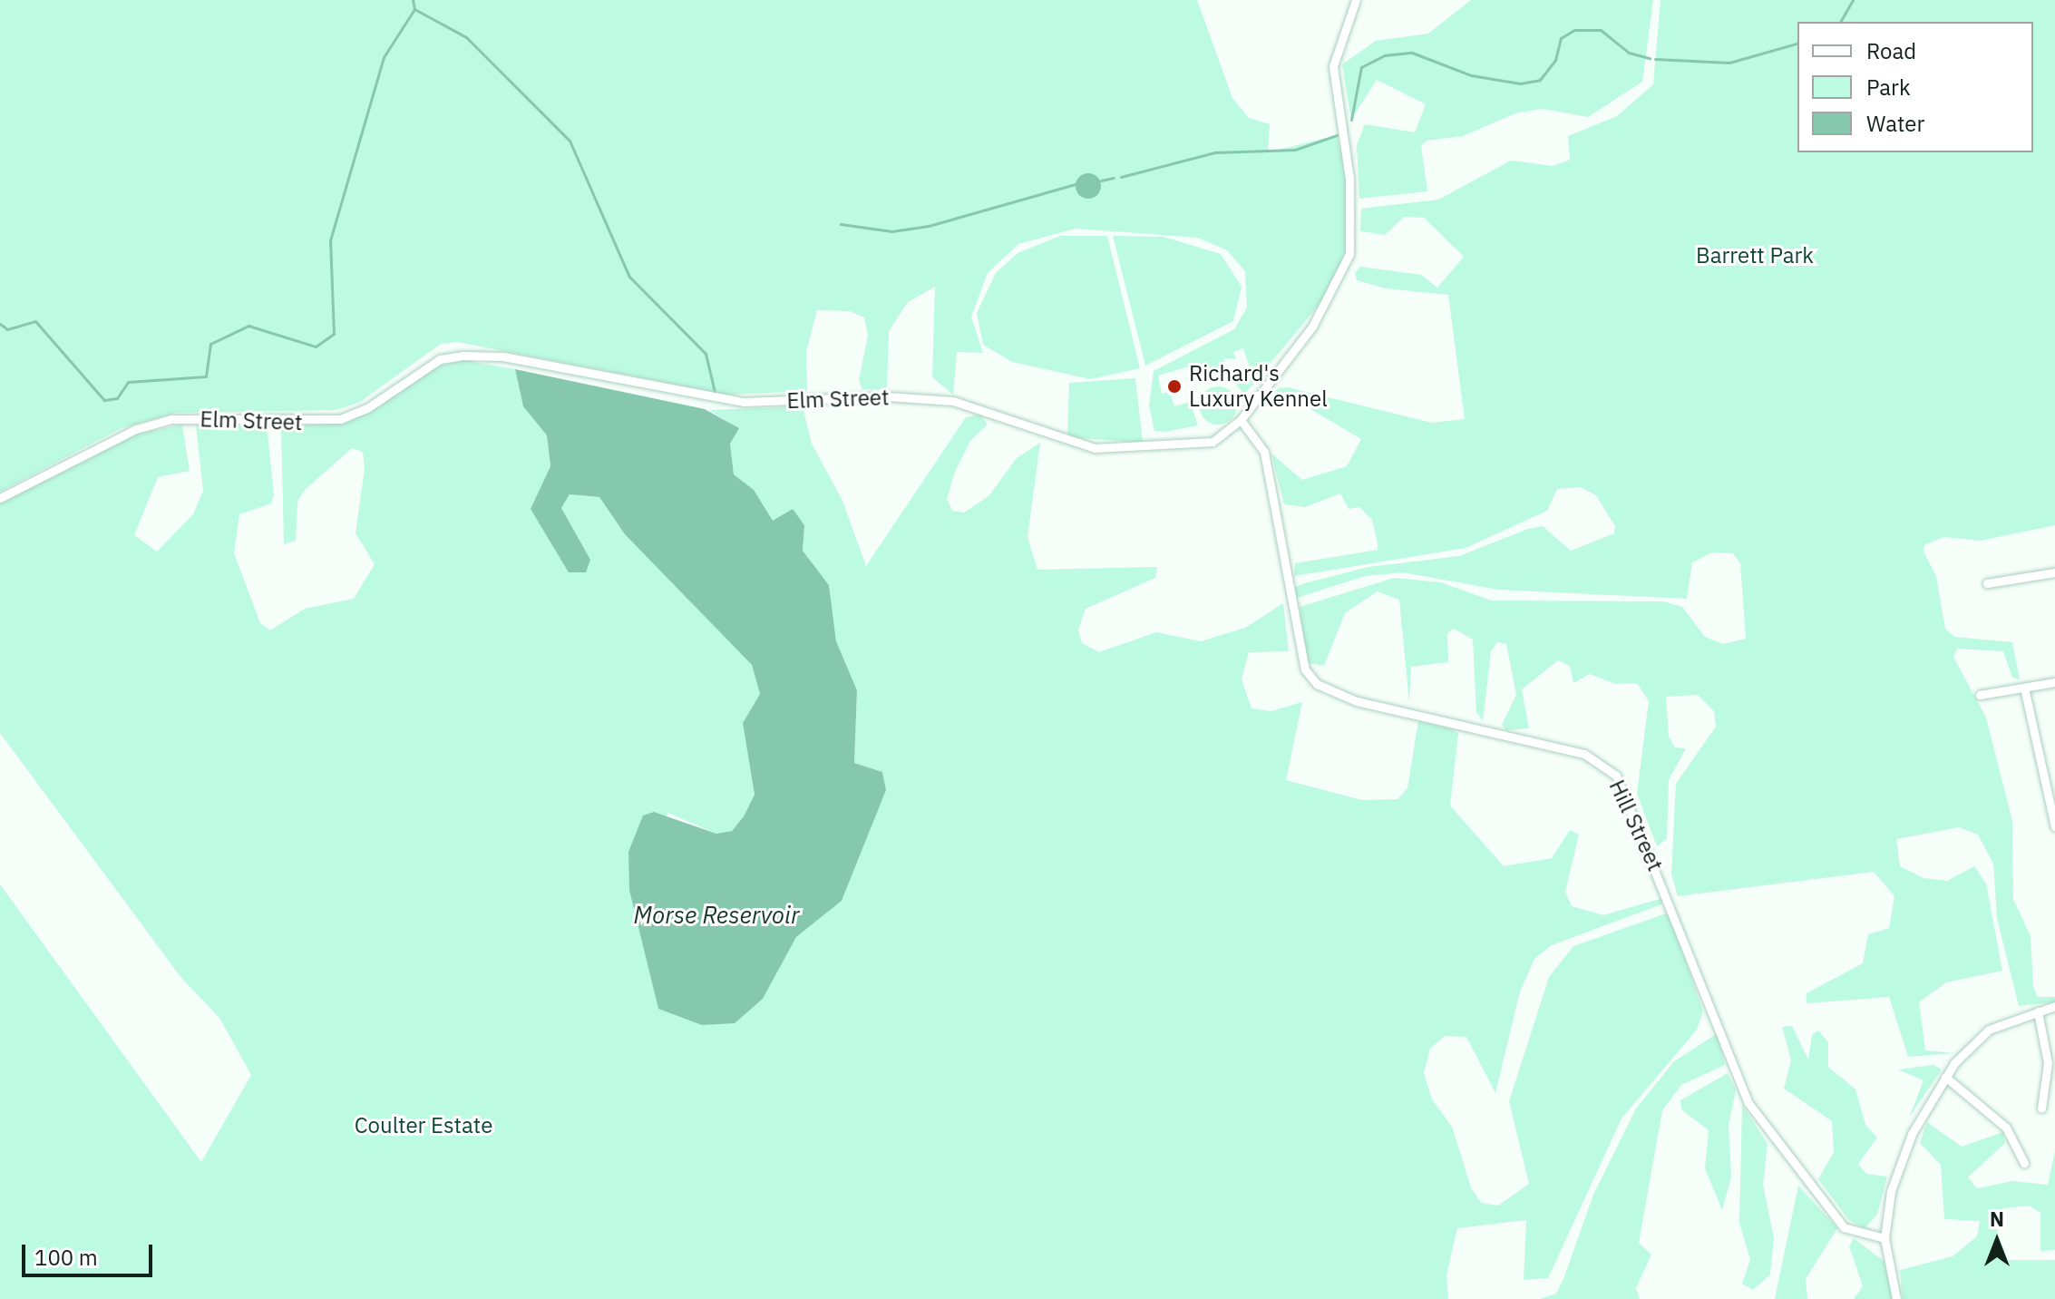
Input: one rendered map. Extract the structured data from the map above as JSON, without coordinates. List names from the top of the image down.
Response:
{
  "streets": {
    "street": ["Elm Street", "Hill Street"]
  },
  "crossings": [
    ["Elm Street", "Hill Street"]
  ],
  "water": ["Morse Reservoir"],
  "parks": ["Barrett Park", "Coulter Estate"],
  "places": ["Richard's Luxury Kennel"],
  "legend": ["Road", "Park", "Water"],
  "scale_bar": "100 m",
  "north": "top"
}
